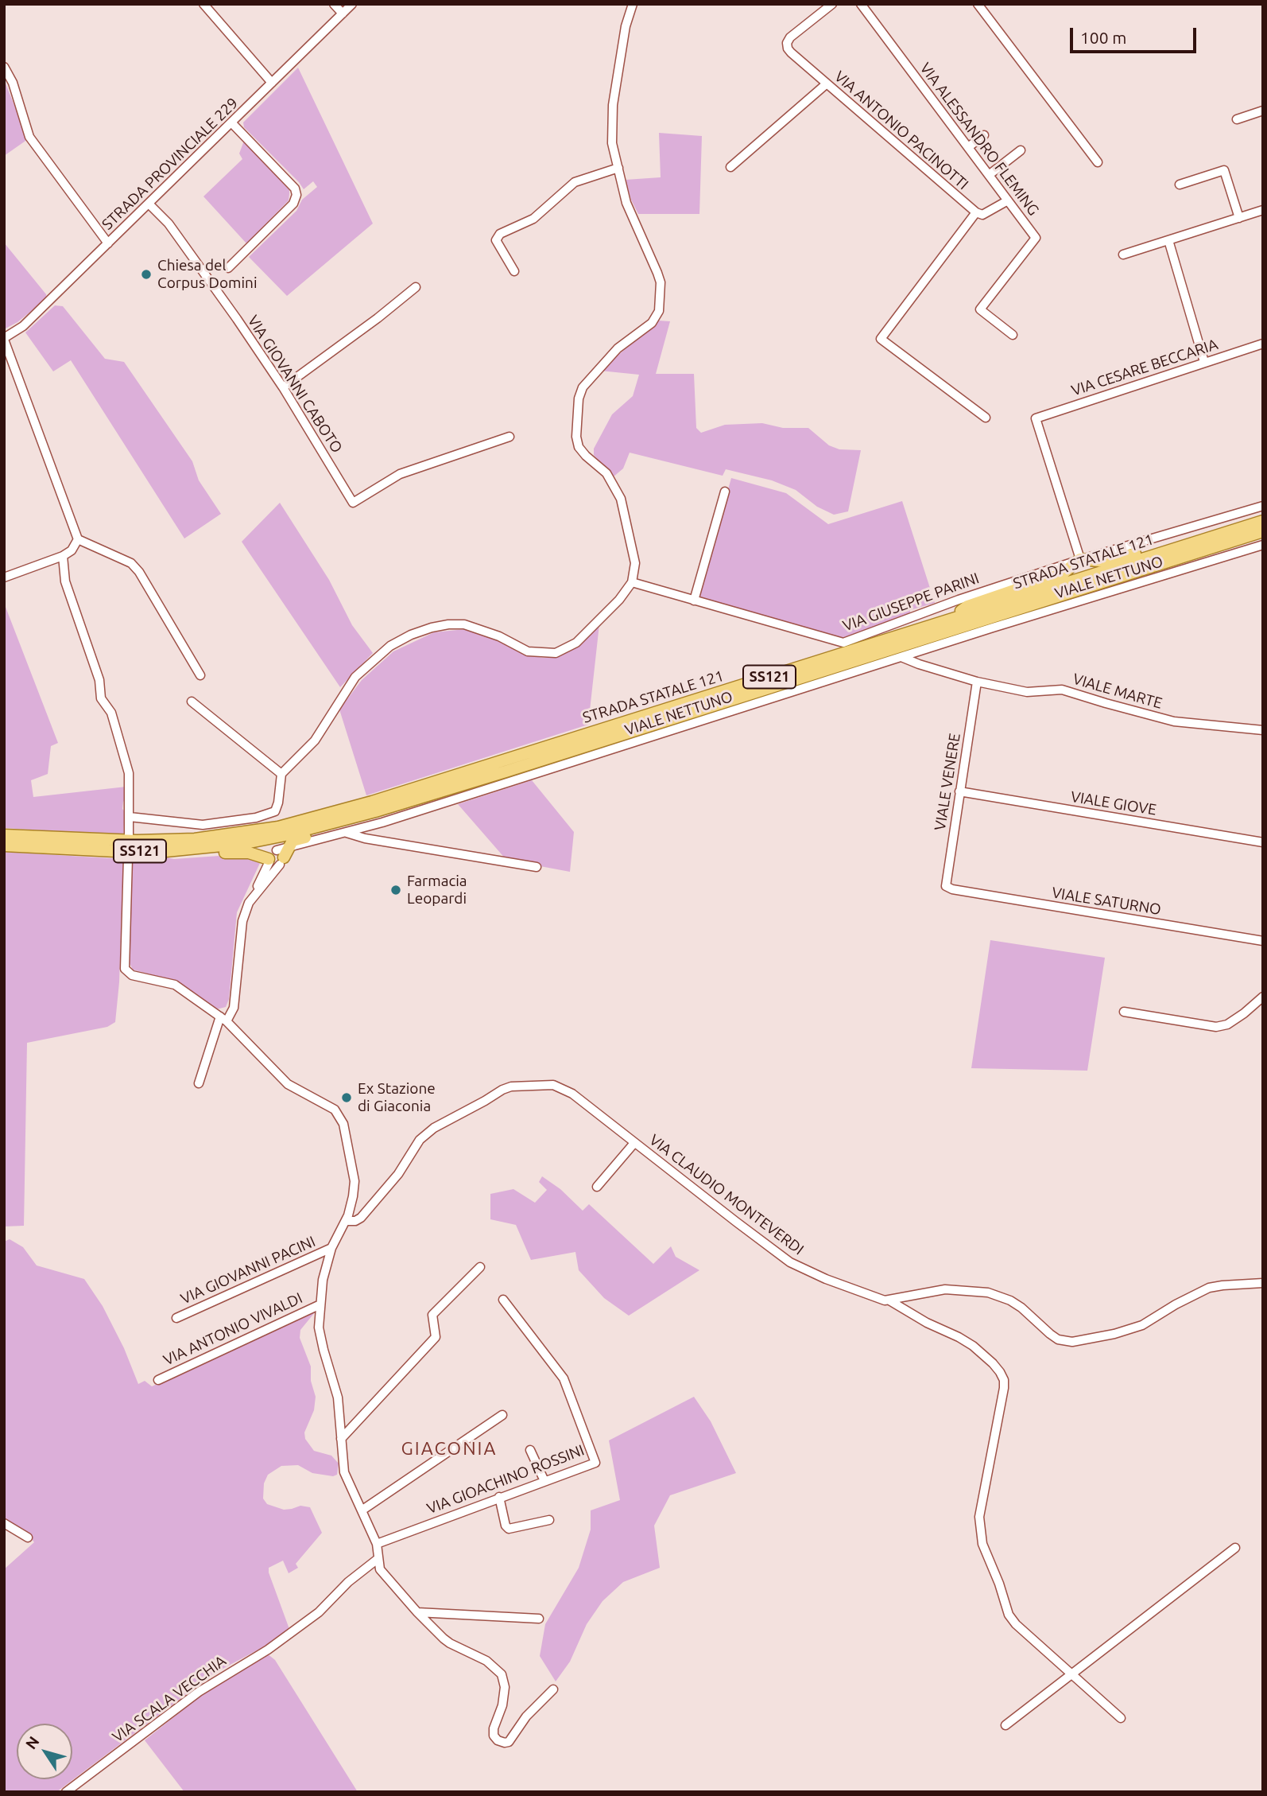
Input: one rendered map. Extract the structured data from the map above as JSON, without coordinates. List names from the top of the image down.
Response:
{
  "streets": {
    "main road": ["STRADA STATALE 121", "SS121"],
    "street": [
      "VIA ANTONIO PACINOTTI",
      "VIA ALESSANDRO FLEMING",
      "STRADA PROVINCIALE 229",
      "VIA CESARE BECCARIA",
      "VIA GIOVANNI CABOTO",
      "VIALE NETTUNO",
      "VIA GIUSEPPE PARINI",
      "VIALE MARTE",
      "VIALE VENERE",
      "VIALE GIOVE",
      "VIALE SATURNO",
      "VIA CLAUDIO MONTEVERDI",
      "VIA GIOVANNI PACINI",
      "VIA ANTONIO VIVALDI",
      "VIA GIOACHINO ROSSINI",
      "VIA SCALA VECCHIA"
    ]
  },
  "crossings": [
    ["STRADA PROVINCIALE 229", "VIA GIOVANNI CABOTO"],
    ["VIA CESARE BECCARIA", "VIA GIUSEPPE PARINI"],
    ["STRADA STATALE 121", "SS121"],
    ["VIALE NETTUNO", "VIALE MARTE"],
    ["VIALE MARTE", "VIALE VENERE"],
    ["VIALE VENERE", "VIALE GIOVE"],
    ["VIALE VENERE", "VIALE SATURNO"]
  ],
  "districts": ["GIACONIA"],
  "places": ["Chiesa del Corpus Domini", "Farmacia Leopardi", "Ex Stazione di Giaconia"],
  "scale_bar": "100 m",
  "north": "top left"
}
